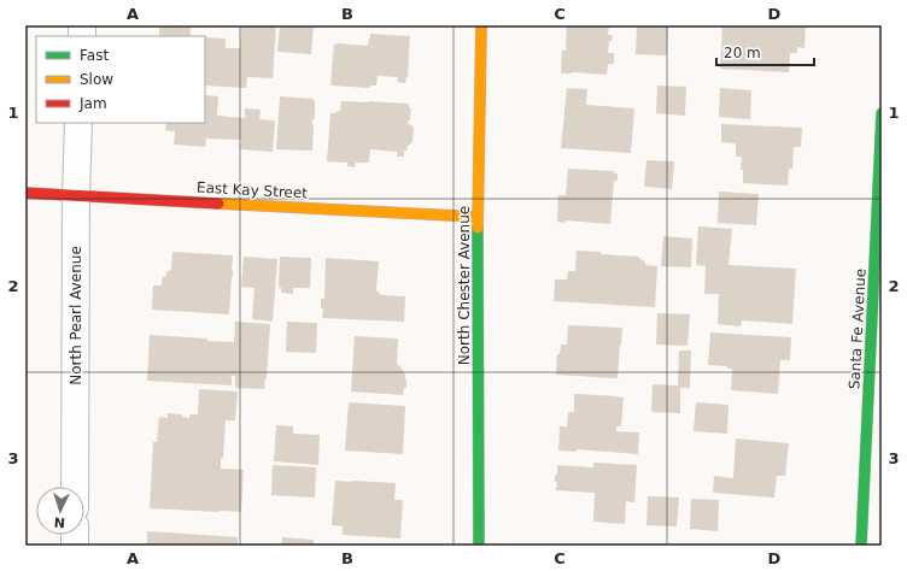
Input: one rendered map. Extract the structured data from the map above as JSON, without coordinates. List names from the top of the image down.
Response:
{
  "streets": {
    "street": [
      "East Kay Street",
      "North Chester Avenue",
      "North Pearl Avenue",
      "Santa Fe Avenue"
    ]
  },
  "crossings": [
    ["East Kay Street", "North Chester Avenue"],
    ["East Kay Street", "North Pearl Avenue"]
  ],
  "legend": ["Fast", "Slow", "Jam"],
  "scale_bar": "20 m",
  "north": "bottom",
  "grid": {
    "columns": [
      "A",
      "B",
      "C",
      "D"
    ],
    "rows": ["1", "2", "3"]
  }
}
